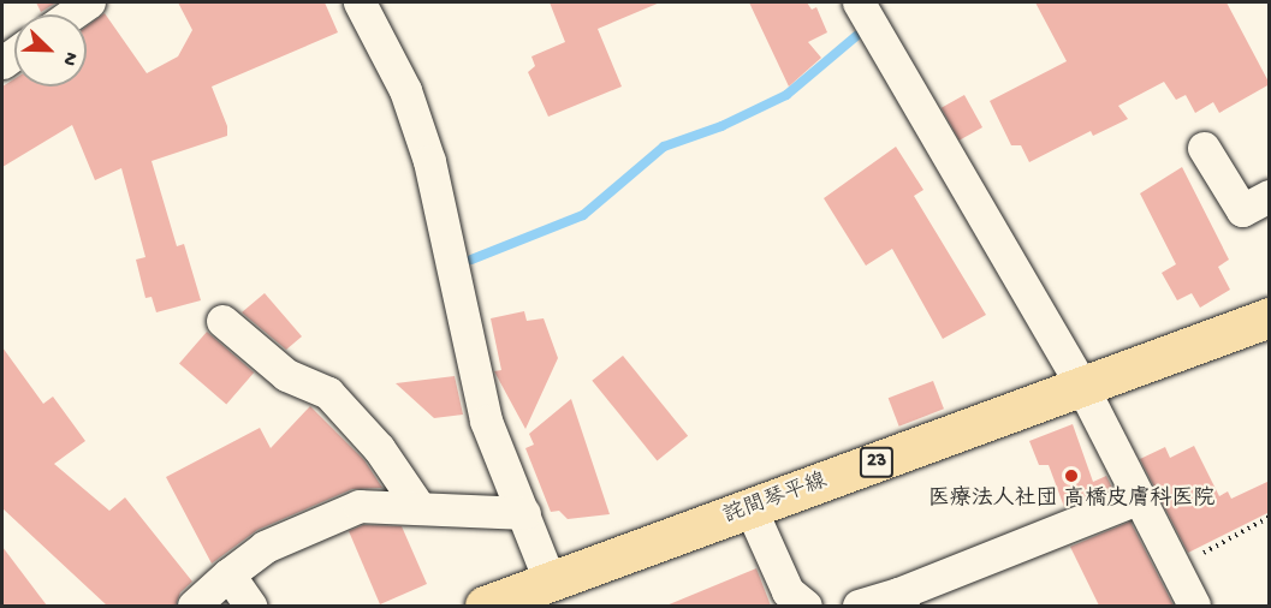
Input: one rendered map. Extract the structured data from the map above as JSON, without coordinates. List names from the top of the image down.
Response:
{
  "streets": {
    "main road": ["23", "詫間琴平線"]
  },
  "places": ["医療法人社団 高橋皮膚科医院"],
  "north": "bottom right"
}
